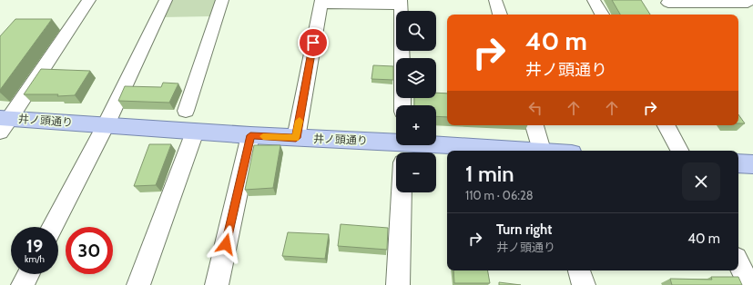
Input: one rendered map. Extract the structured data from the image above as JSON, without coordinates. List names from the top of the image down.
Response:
{
  "streets": {
    "main road": ["井ノ頭通り"]
  },
  "page": {
    "map_buttons": ["+", "−"],
    "turn": ["40 m", "井ノ頭通り"],
    "heading": ["1 min", "110 m · 06:28"],
    "list": [
      {
        "name": "Turn right",
        "note": "井ノ頭通り",
        "value": "40 m"
      }
    ],
    "speed": "19 km/h",
    "limit": "30"
  }
}
